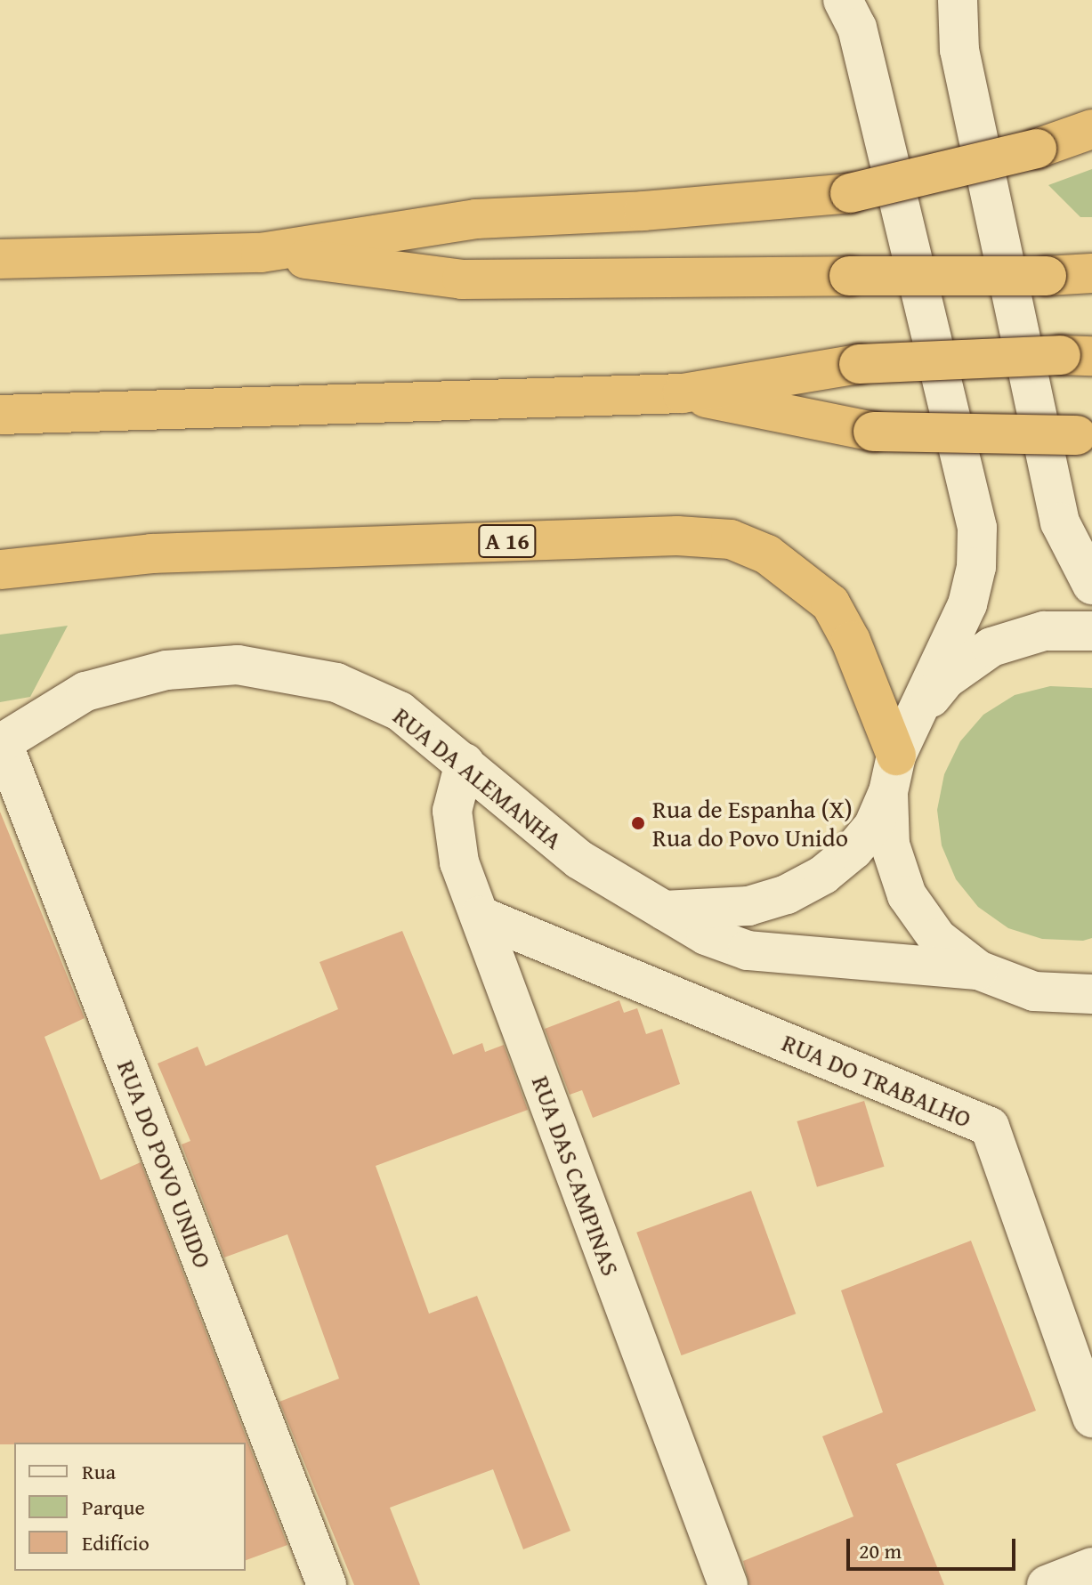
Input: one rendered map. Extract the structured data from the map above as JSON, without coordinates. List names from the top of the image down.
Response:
{
  "streets": {
    "highway": ["A 16"],
    "street": [
      "RUA DA ALEMANHA",
      "RUA DO TRABALHO",
      "RUA DO POVO UNIDO",
      "RUA DAS CAMPINAS"
    ]
  },
  "crossings": [
    ["RUA DA ALEMANHA", "RUA DO POVO UNIDO"],
    ["RUA DA ALEMANHA", "RUA DAS CAMPINAS"],
    ["RUA DO TRABALHO", "RUA DAS CAMPINAS"]
  ],
  "places": ["Rua de Espanha (X) Rua do Povo Unido"],
  "legend": ["Rua", "Parque", "Edifício"],
  "scale_bar": "20 m"
}
